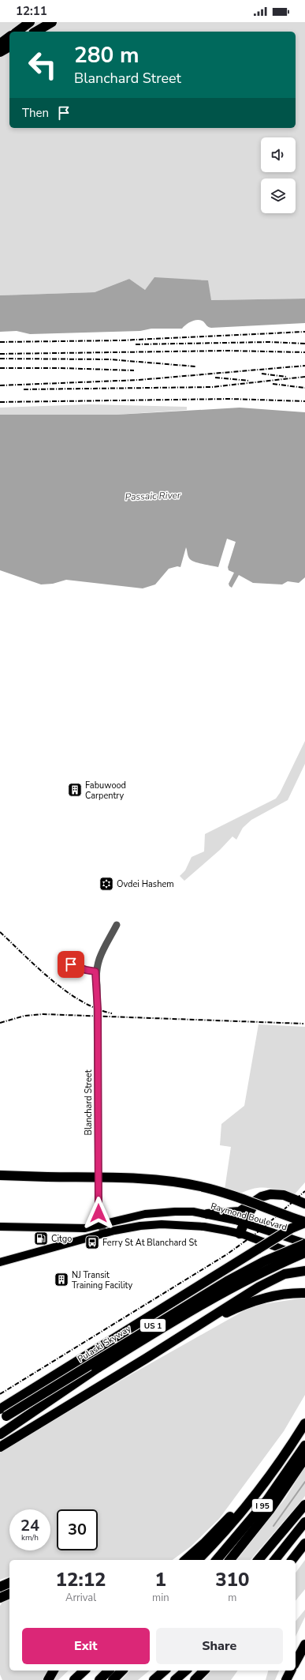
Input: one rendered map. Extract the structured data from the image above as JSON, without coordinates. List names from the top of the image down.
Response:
{
  "streets": {
    "highway": ["US 1", "Pulaski Skyway", "I 95"],
    "main road": ["Raymond Boulevard"],
    "street": ["Blanchard Street"]
  },
  "crossings": [
    ["Blanchard Street", "Raymond Boulevard"],
    ["Raymond Boulevard", "Pulaski Skyway"],
    ["US 1", "Pulaski Skyway"]
  ],
  "water": ["Passaic River"],
  "places": {
    "building": ["Fabuwood Carpentry", "NJ Transit Training Facility"],
    "synagogue": ["Ovdei Hashem"],
    "fuel station": ["Citgo"],
    "bus stop": ["Ferry St At Blanchard St"]
  },
  "page": {
    "status": "12:11",
    "turn": ["280 m", "Blanchard Street"],
    "then": "Then",
    "speed": "24 km/h",
    "limit": "30",
    "eta": [
      "12:12",
      "Arrival",
      "1",
      "min",
      "310",
      "m"
    ],
    "buttons": ["Exit", "Share"]
  }
}
